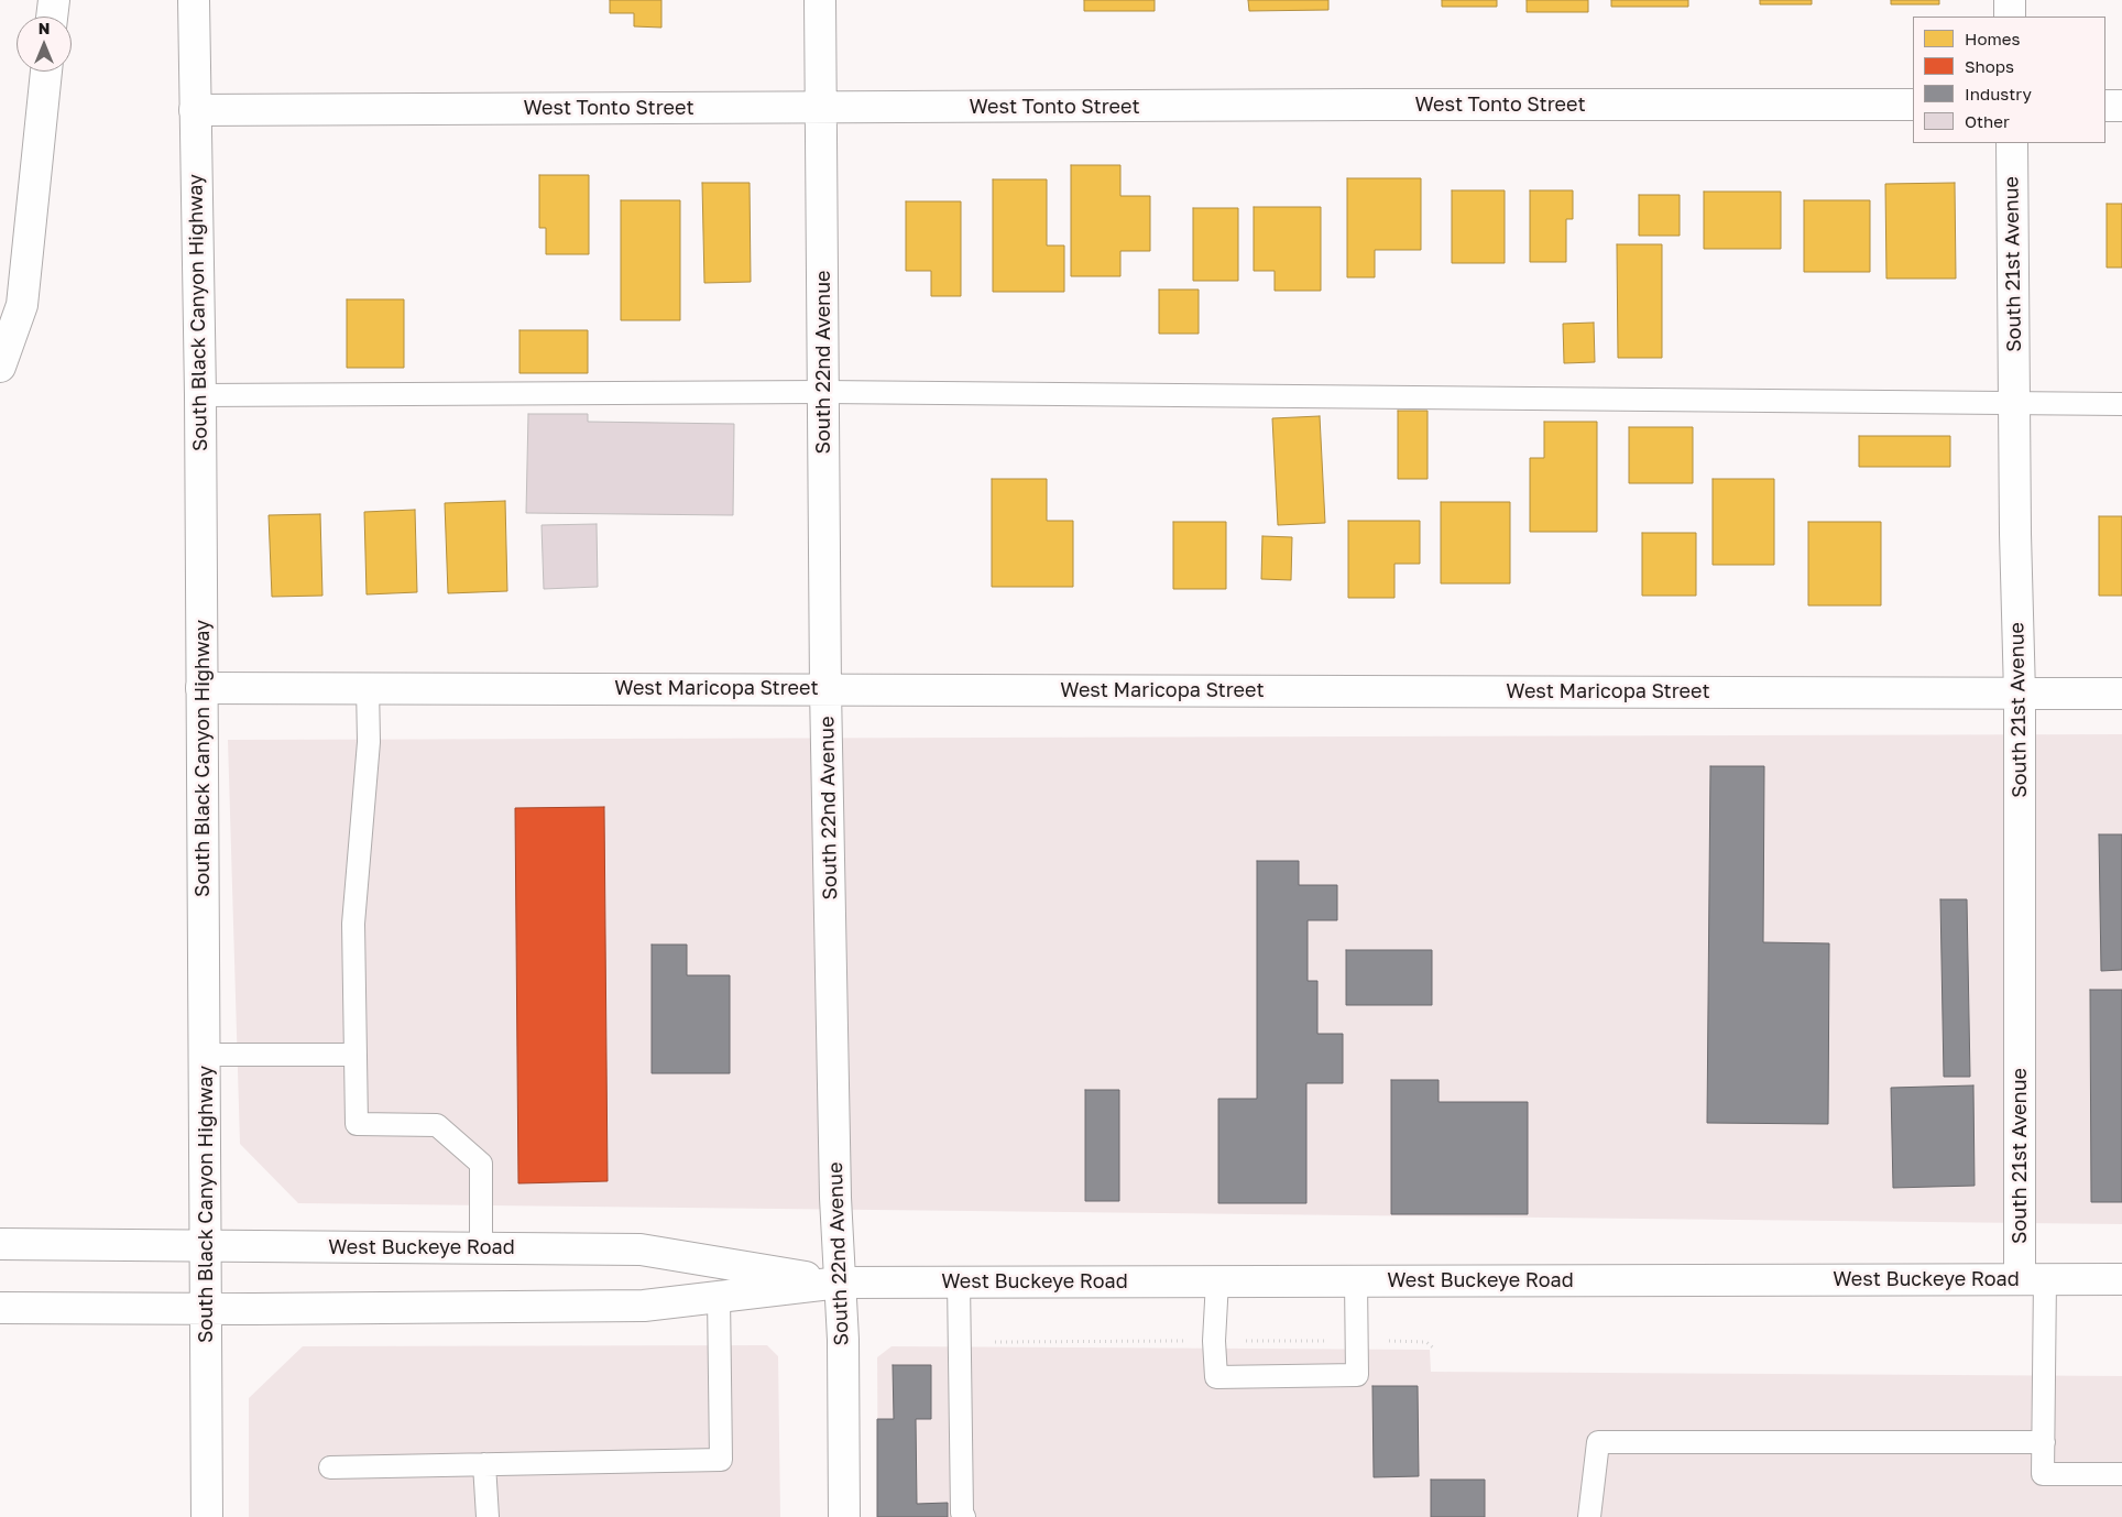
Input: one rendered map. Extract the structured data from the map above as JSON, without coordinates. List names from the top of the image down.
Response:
{
  "streets": {
    "main road": [
      "West Tonto Street",
      "South 21st Avenue",
      "South Black Canyon Highway",
      "South 22nd Avenue",
      "West Maricopa Street",
      "West Buckeye Road"
    ]
  },
  "crossings": [
    ["West Tonto Street", "South Black Canyon Highway"],
    ["West Tonto Street", "South 22nd Avenue"],
    ["South 21st Avenue", "West Maricopa Street"],
    ["South 21st Avenue", "West Buckeye Road"],
    ["South Black Canyon Highway", "West Maricopa Street"],
    ["South Black Canyon Highway", "West Buckeye Road"],
    ["South 22nd Avenue", "West Maricopa Street"],
    ["South 22nd Avenue", "West Buckeye Road"]
  ],
  "legend": [
    "Homes",
    "Shops",
    "Industry",
    "Other"
  ],
  "north": "top"
}
